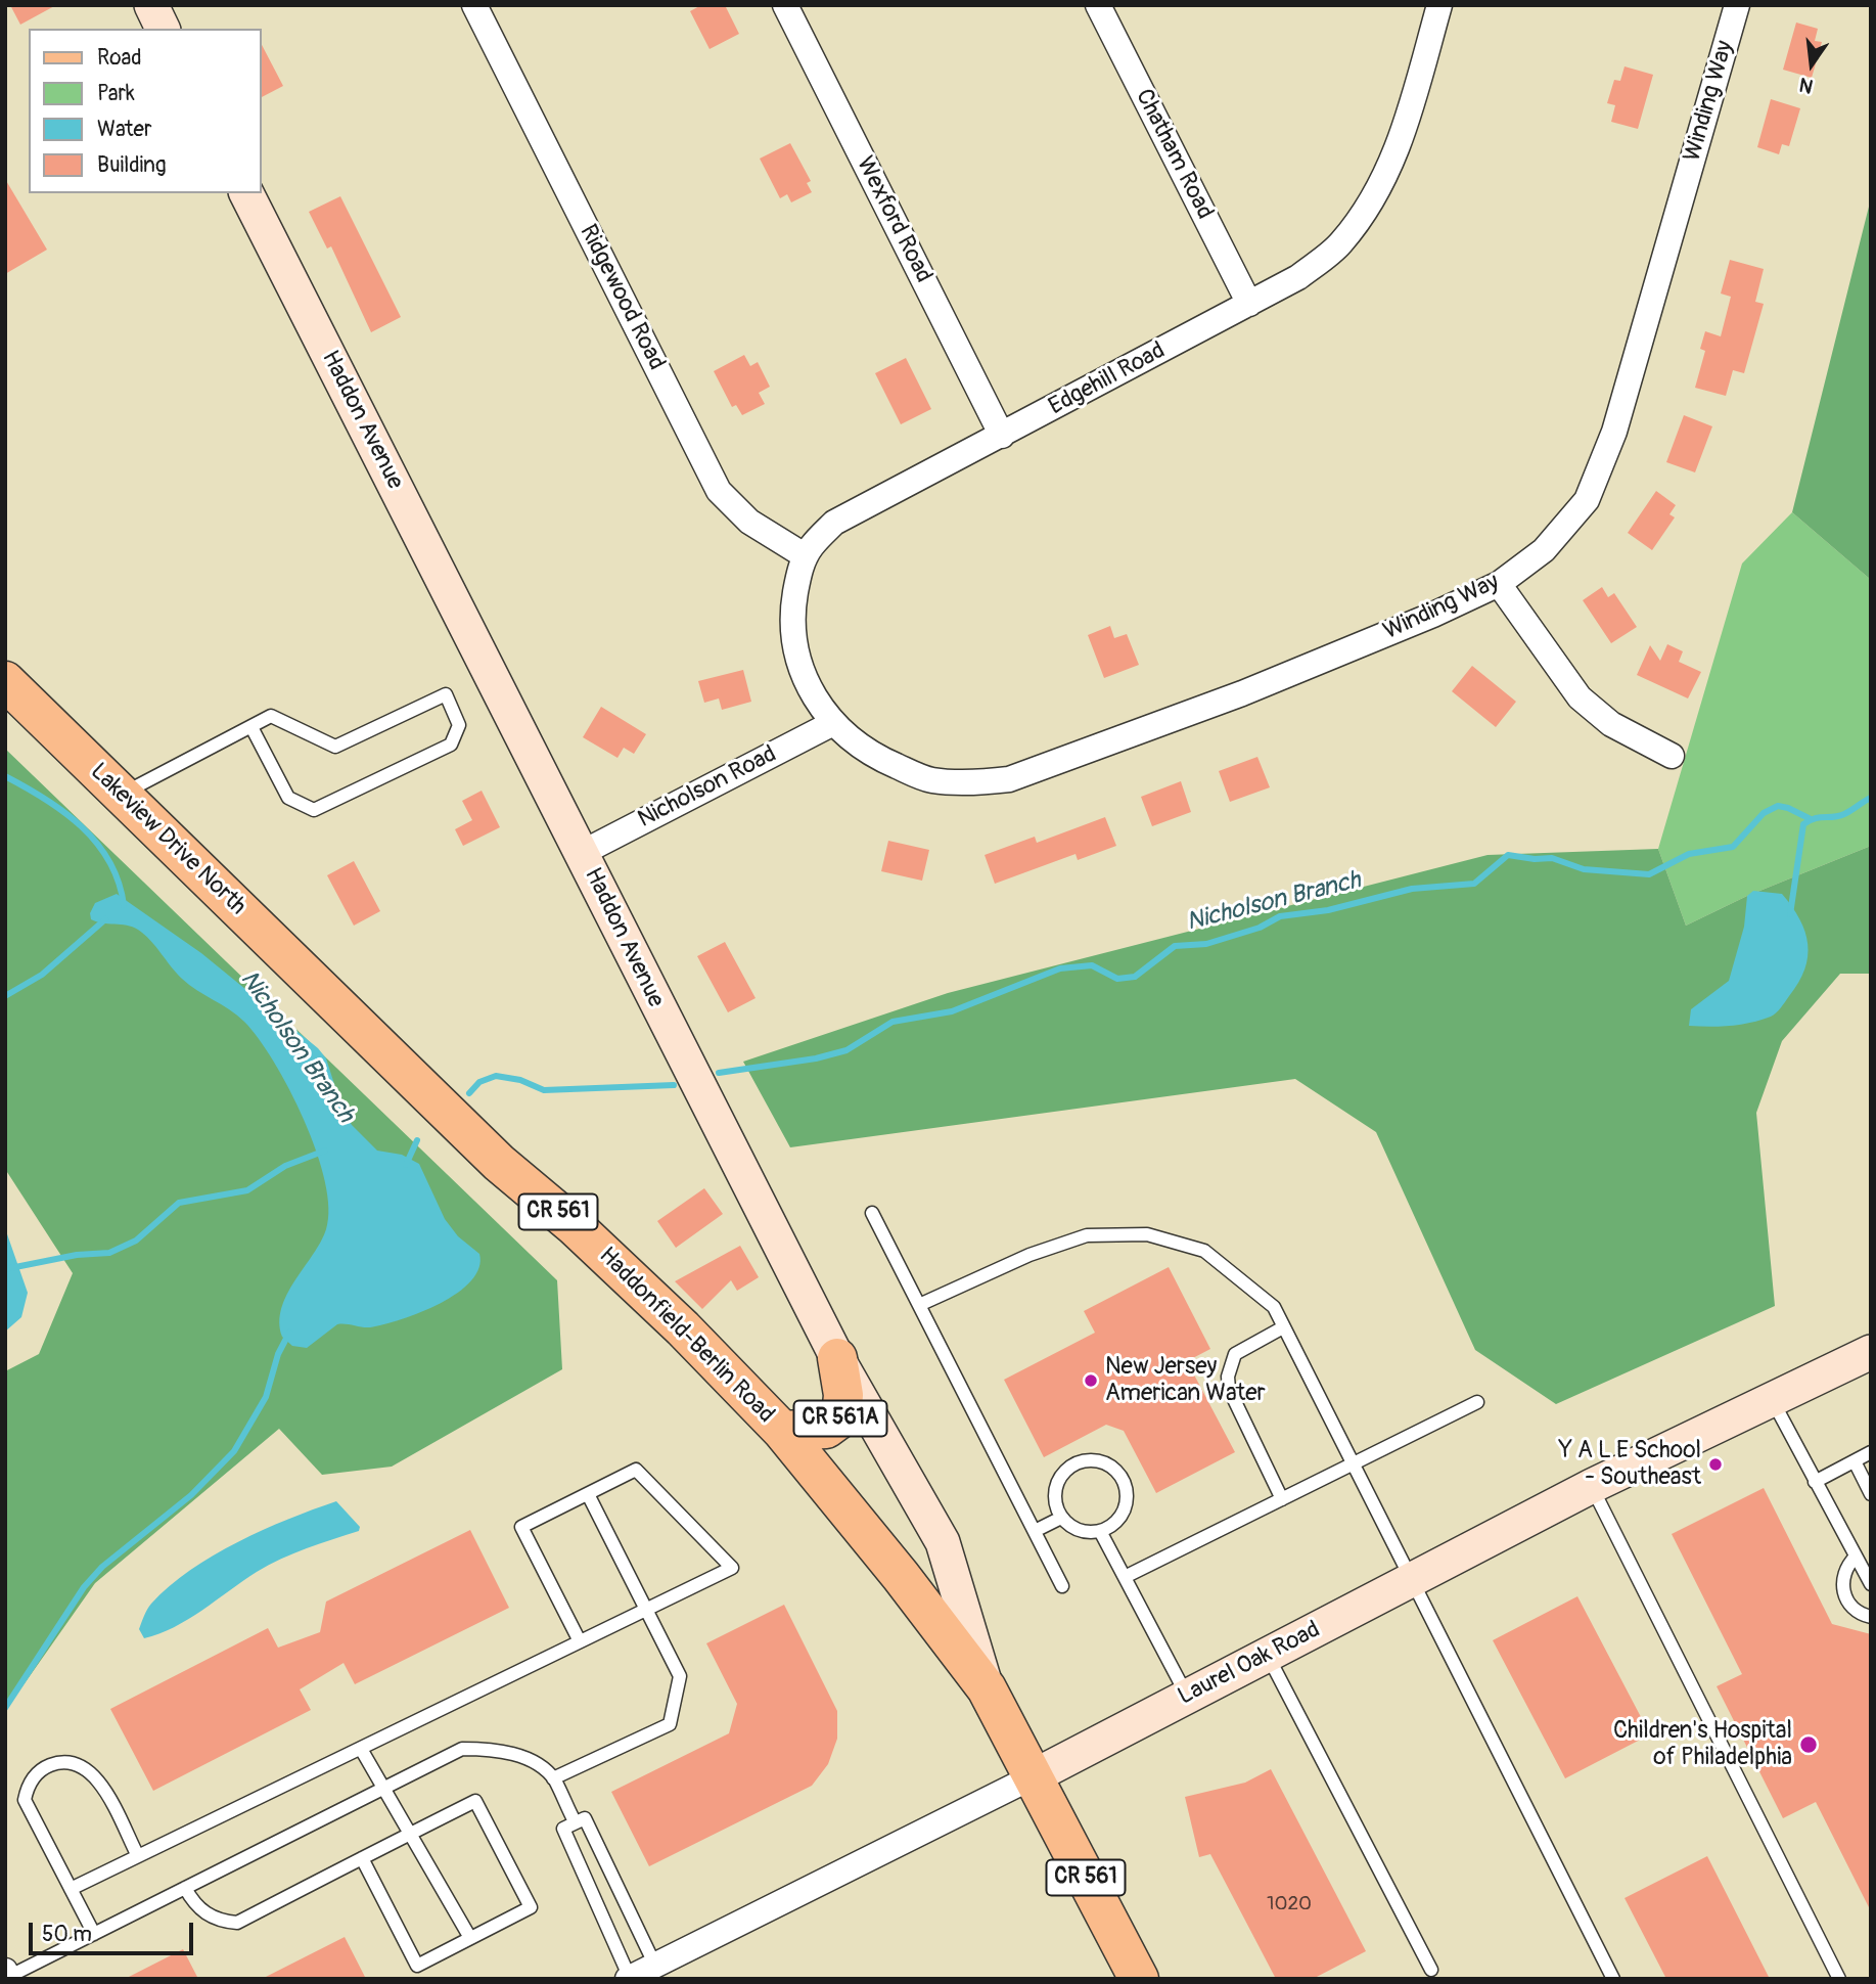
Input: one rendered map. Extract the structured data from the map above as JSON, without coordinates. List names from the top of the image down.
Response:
{
  "streets": {
    "main road": [
      "Lakeview Drive North",
      "CR 561",
      "Haddonfield-Berlin Road",
      "CR 561A"
    ],
    "street": [
      "Winding Way",
      "Chatham Road",
      "Wexford Road",
      "Ridgewood Road",
      "Edgehill Road",
      "Haddon Avenue",
      "Nicholson Road",
      "Laurel Oak Road"
    ]
  },
  "crossings": [
    ["Winding Way", "Edgehill Road"],
    ["Winding Way", "Nicholson Road"],
    ["Chatham Road", "Edgehill Road"],
    ["Wexford Road", "Edgehill Road"],
    ["Ridgewood Road", "Edgehill Road"],
    ["Edgehill Road", "Nicholson Road"],
    ["Haddon Avenue", "Nicholson Road"],
    ["Haddon Avenue", "Haddonfield-Berlin Road"],
    ["Haddon Avenue", "CR 561A"],
    ["Lakeview Drive North", "Haddonfield-Berlin Road"],
    ["Haddonfield-Berlin Road", "CR 561A"],
    ["Haddonfield-Berlin Road", "Laurel Oak Road"]
  ],
  "water": ["Nicholson Branch"],
  "places": ["New Jersey American Water", "Y A L E School - Southeast", "Children's Hospital of Philadelphia"],
  "house_numbers": ["1020"],
  "legend": [
    "Road",
    "Park",
    "Water",
    "Building"
  ],
  "scale_bar": "50 m",
  "north": "bottom"
}
